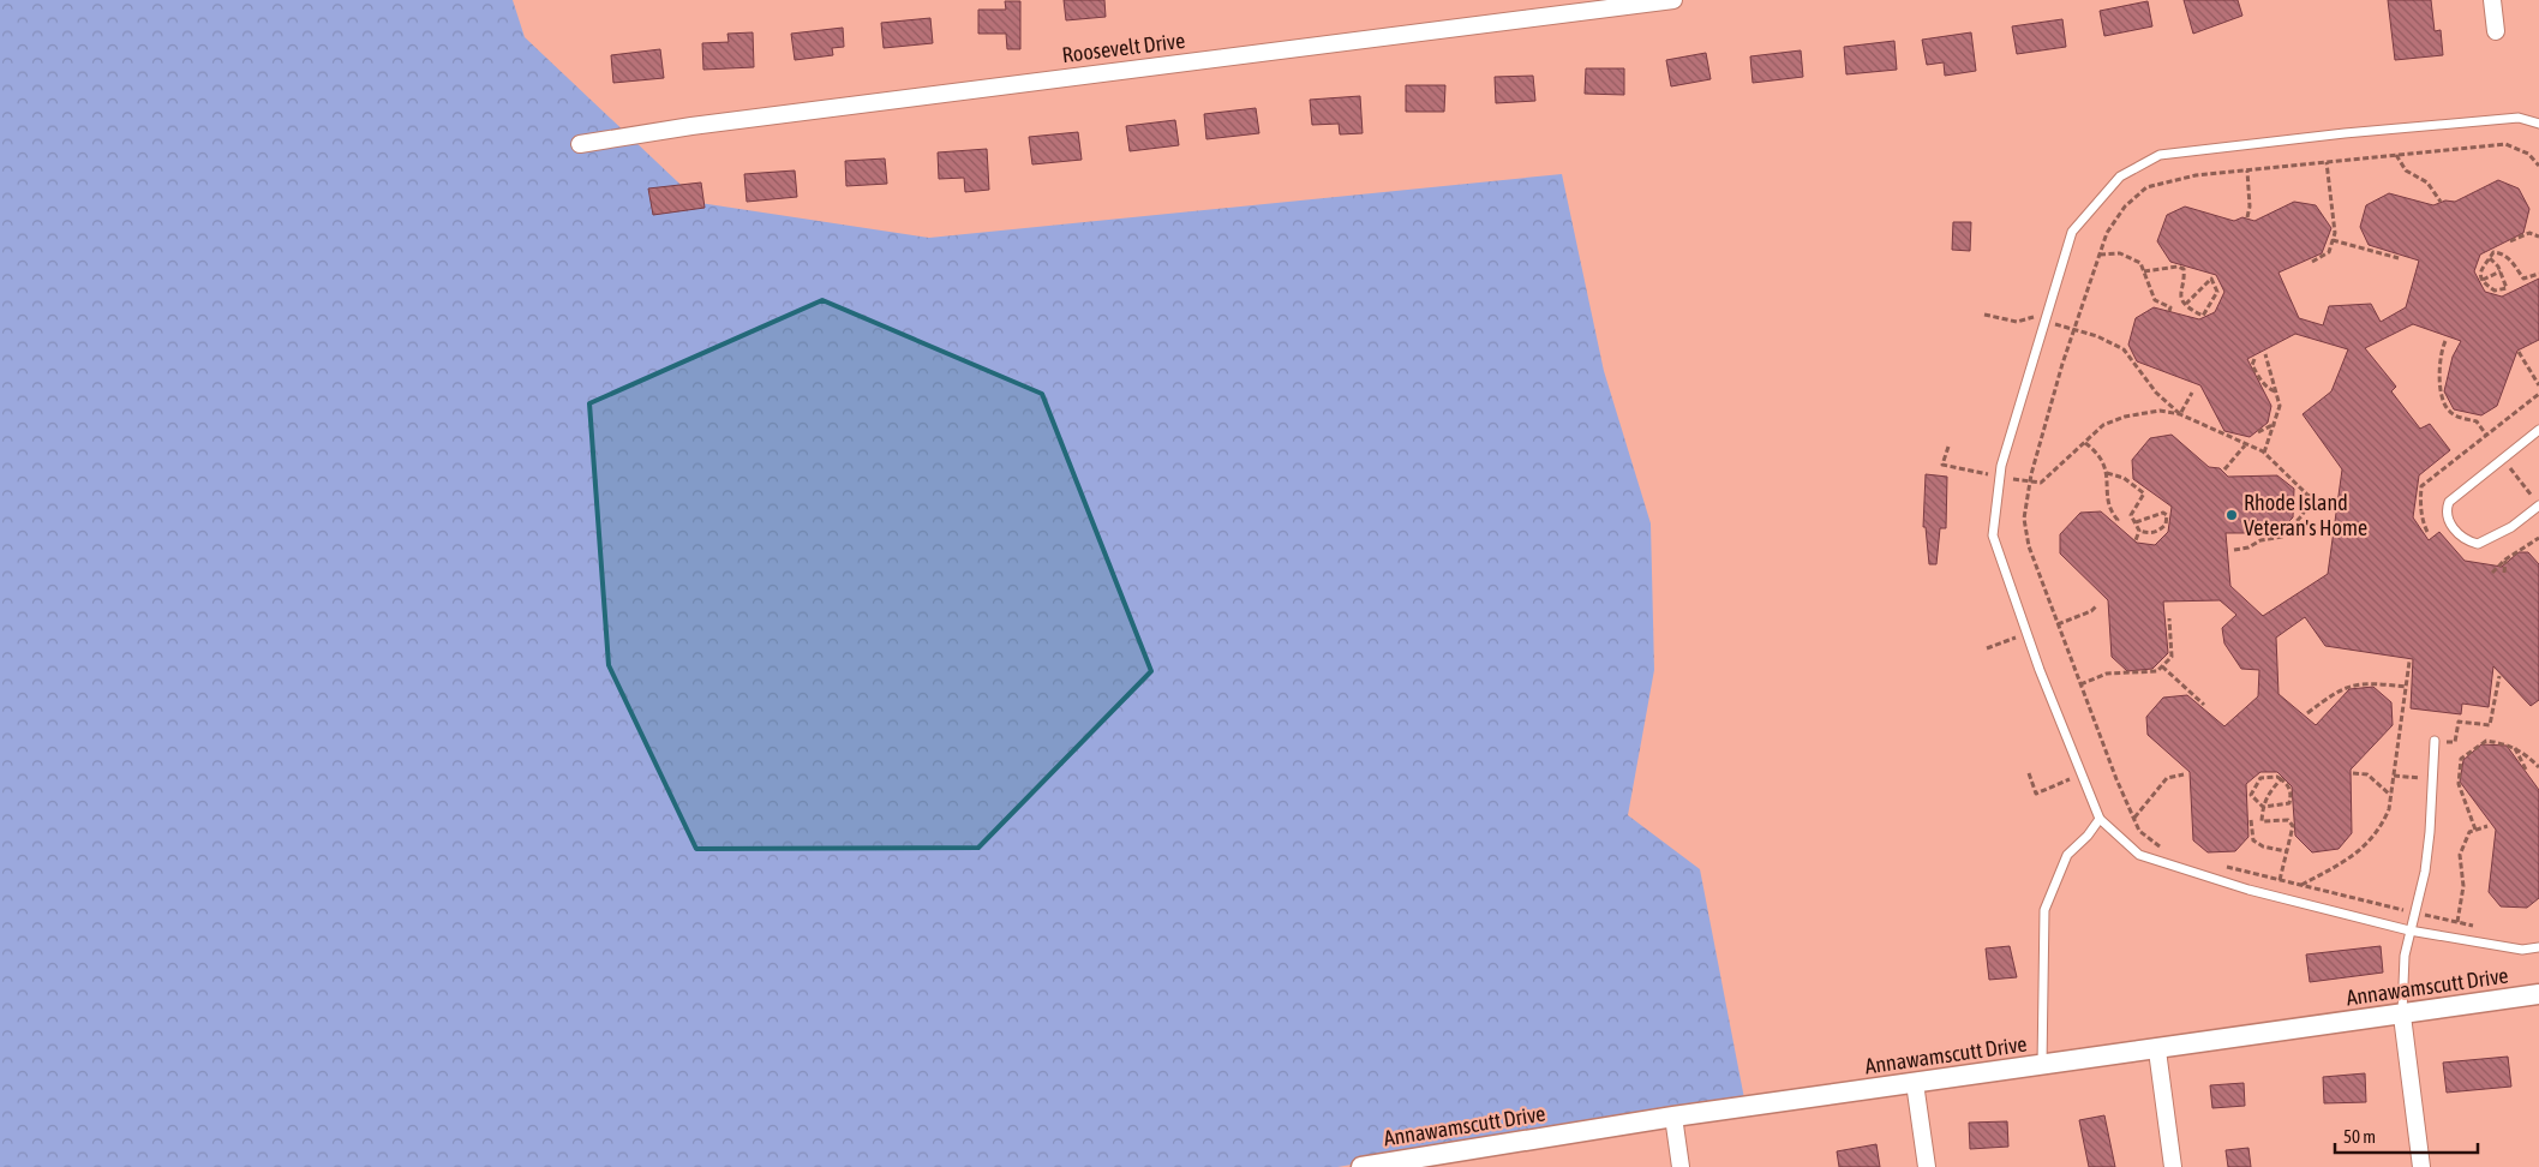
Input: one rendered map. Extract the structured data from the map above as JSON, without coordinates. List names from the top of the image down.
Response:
{
  "streets": {
    "street": ["Roosevelt Drive", "Annawamscutt Drive"]
  },
  "places": ["Rhode Island Veteran's Home"],
  "scale_bar": "50 m"
}
